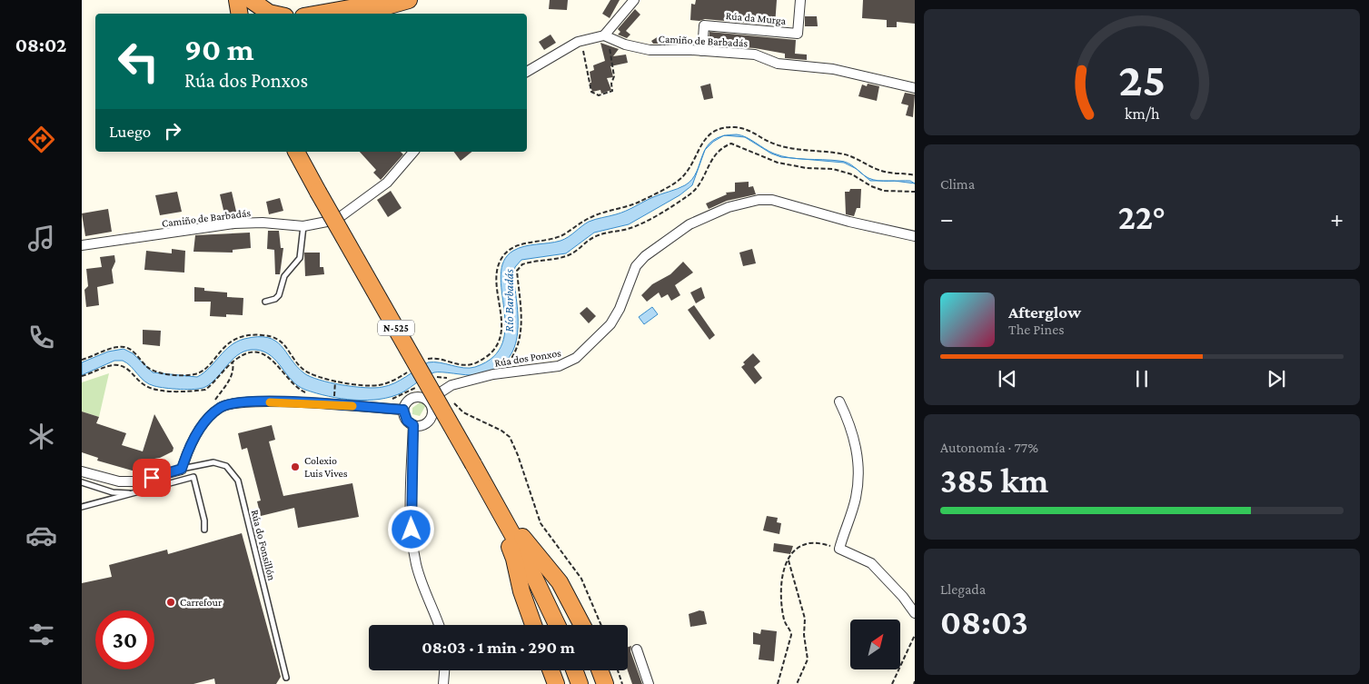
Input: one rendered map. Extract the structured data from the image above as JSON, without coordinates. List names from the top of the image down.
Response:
{
  "streets": {
    "highway": ["N-525"],
    "street": ["Rúa da Murga", "Camiño de Barbadás", "Rúa dos Ponxos"],
    "lane": ["Rúa do Fonsillón"]
  },
  "crossings": [
    ["Rúa da Murga", "Camiño de Barbadás"]
  ],
  "water": ["Río Barbadás"],
  "places": ["Colexio Luis Vives", "Carrefour"],
  "north": "top right",
  "page": {
    "tabs": "08:02",
    "turn": ["90 m", "Rúa dos Ponxos"],
    "then": "Luego",
    "tile": [
      "Clima",
      ["Autonomía · 77%", "385 km"],
      ["Llegada", "08:03"]
    ],
    "heat": ["−", "22°", "+"],
    "song": ["Afterglow", "The Pines"],
    "limit": "30",
    "trip": "08:03 · 1 min · 290 m",
    "gauge": ["25", "km/h"]
  }
}
